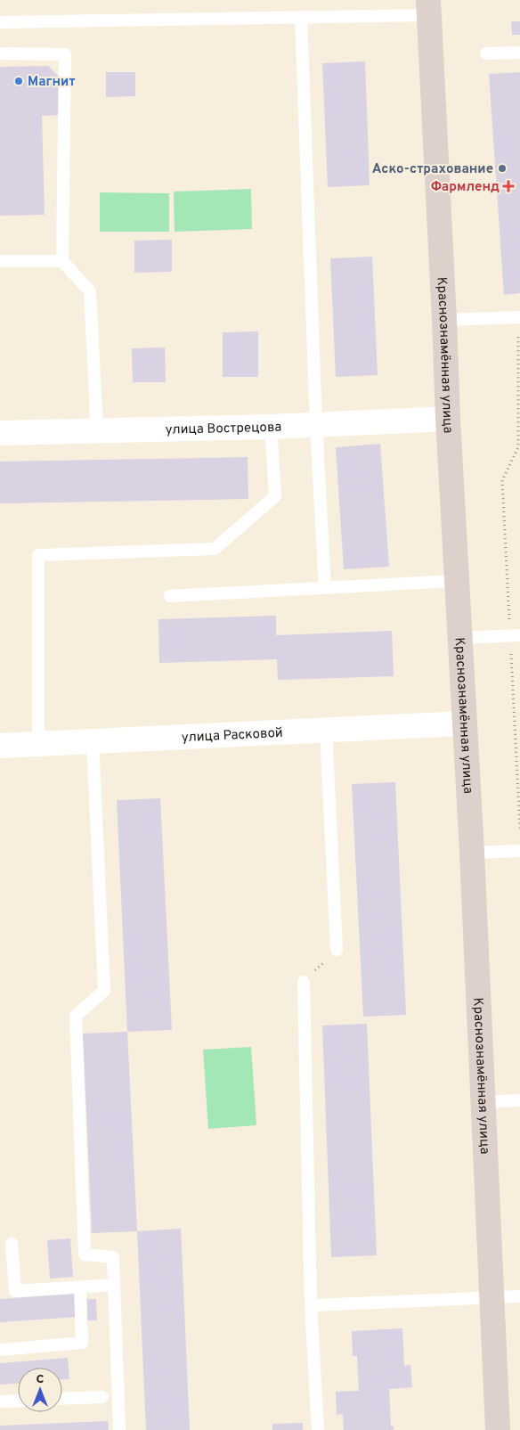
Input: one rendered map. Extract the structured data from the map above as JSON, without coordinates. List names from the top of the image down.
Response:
{
  "streets": {
    "street": ["Краснознамённая улица", "улица Вострецова", "улица Расковой"]
  },
  "crossings": [
    ["Краснознамённая улица", "улица Вострецова"],
    ["Краснознамённая улица", "улица Расковой"]
  ],
  "places": {
    "other": ["Магнит", "Аско-страхование"],
    "health": ["Фармленд"]
  },
  "north": "top"
}
